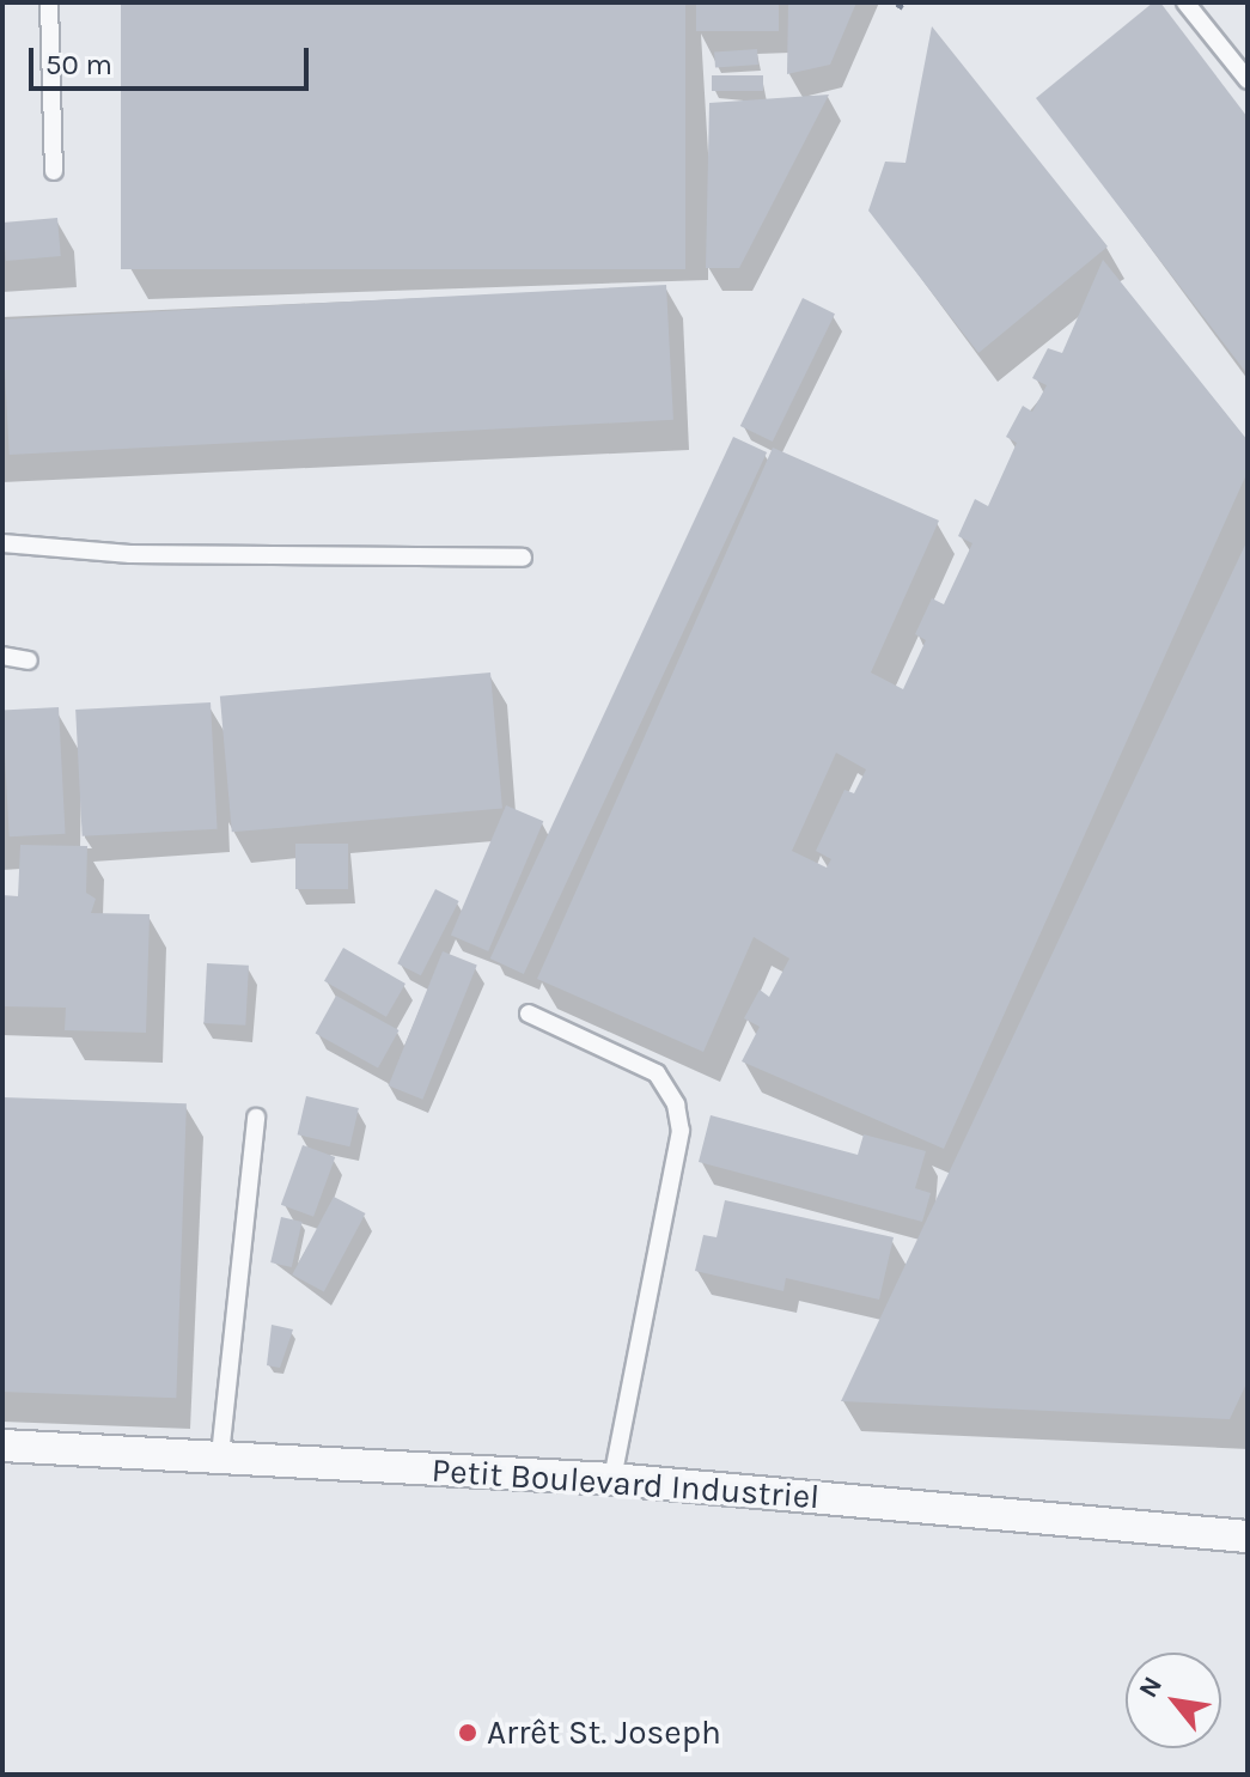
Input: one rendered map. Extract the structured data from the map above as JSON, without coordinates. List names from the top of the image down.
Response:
{
  "streets": {
    "street": ["Petit Boulevard Industriel"]
  },
  "places": ["Arrêt St. Joseph"],
  "scale_bar": "50 m",
  "north": "top left"
}
